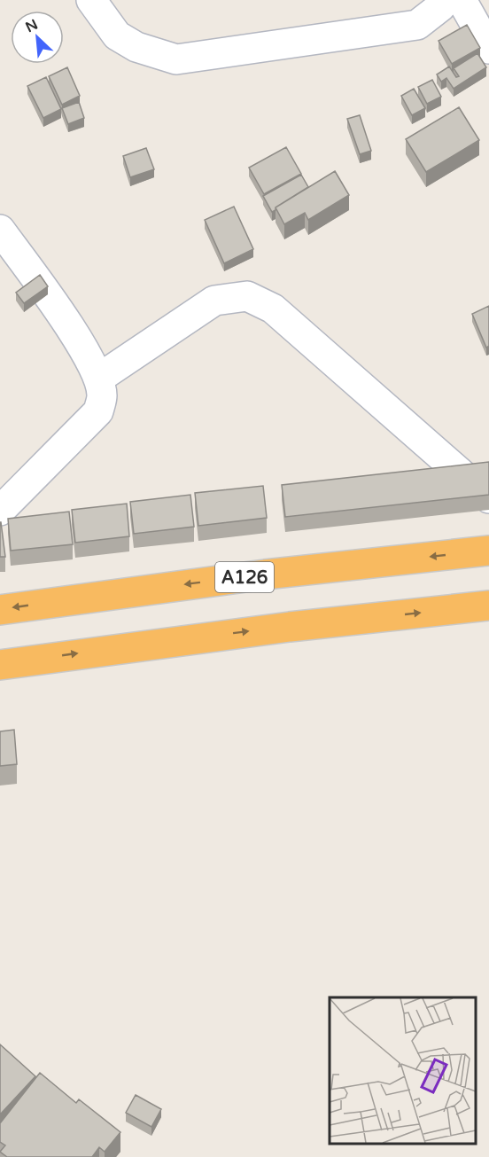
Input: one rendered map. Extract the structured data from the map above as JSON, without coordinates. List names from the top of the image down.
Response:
{
  "streets": {
    "highway": ["A126"]
  },
  "north": "top left"
}
